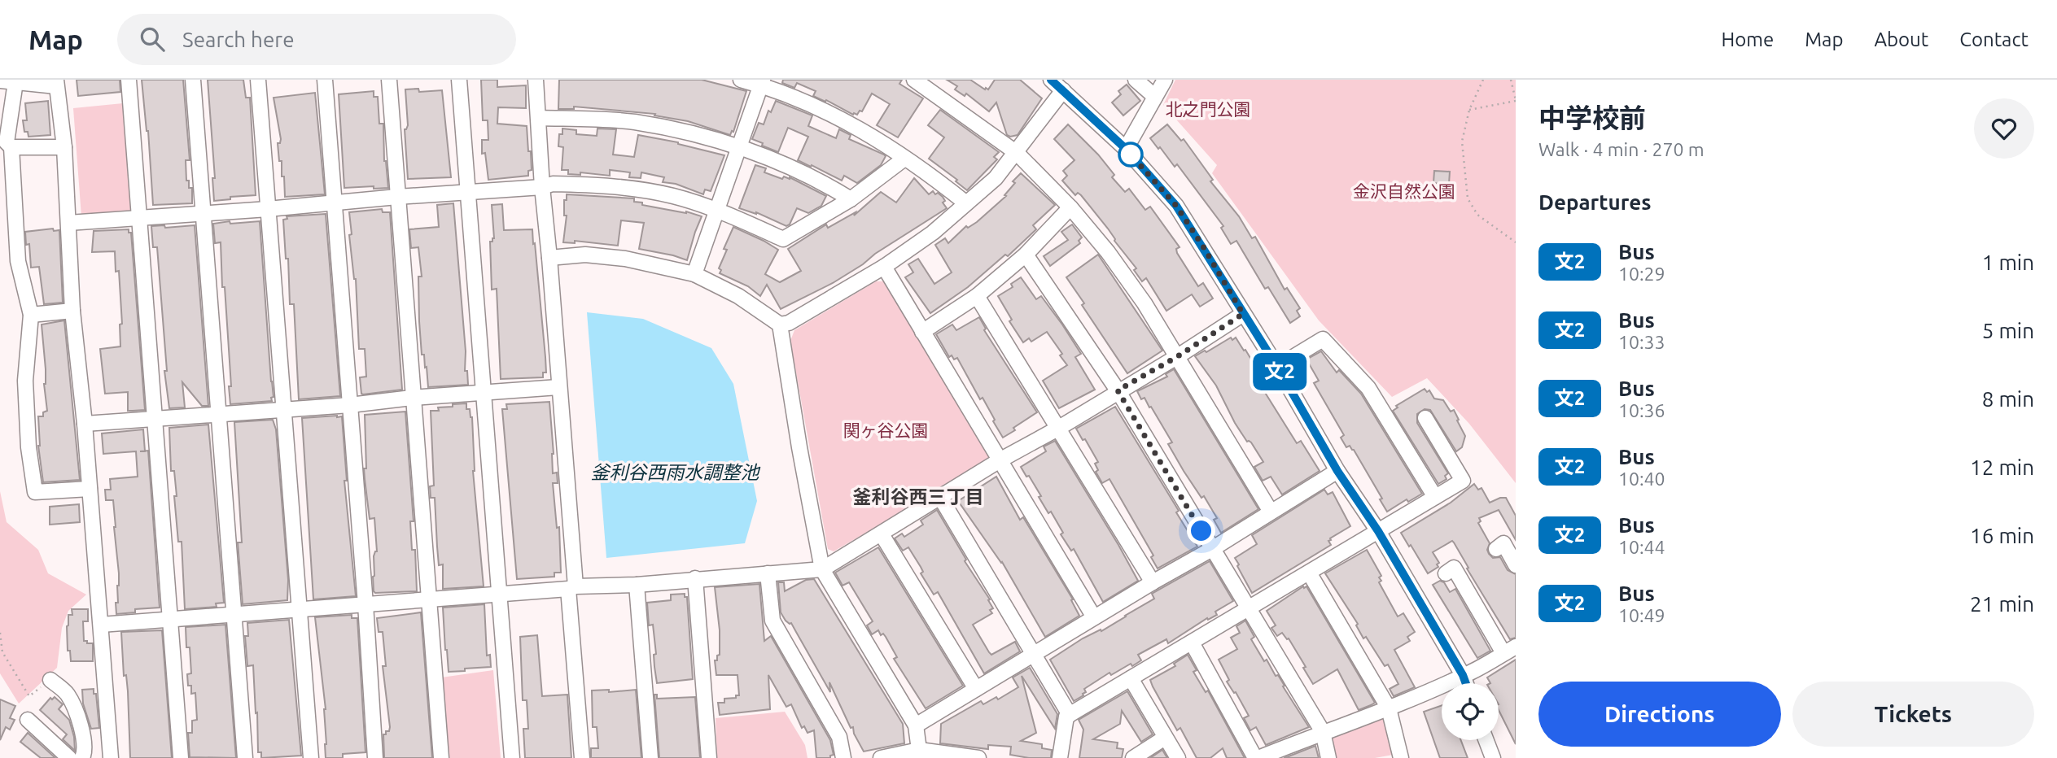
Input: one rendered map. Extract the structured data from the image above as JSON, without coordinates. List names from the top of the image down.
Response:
{
  "districts": ["釜利谷西三丁目"],
  "water": ["釜利谷西雨水調整池"],
  "parks": ["北之門公園", "金沢自然公園", "関ヶ谷公園"],
  "lines": ["bus line 文2"],
  "page": {
    "header": "Map",
    "search": "Search here",
    "nav": [
      "Home",
      "Map",
      "About",
      "Contact"
    ],
    "on_map": "文2",
    "heading": [
      ["中学校前", "Walk · 4 min · 270 m"],
      "Departures"
    ],
    "list": [
      {
        "mark": "文2",
        "name": "Bus",
        "note": "10:29",
        "value": "1 min"
      },
      {
        "mark": "文2",
        "name": "Bus",
        "note": "10:33",
        "value": "5 min"
      },
      {
        "mark": "文2",
        "name": "Bus",
        "note": "10:36",
        "value": "8 min"
      },
      {
        "mark": "文2",
        "name": "Bus",
        "note": "10:40",
        "value": "12 min"
      },
      {
        "mark": "文2",
        "name": "Bus",
        "note": "10:44",
        "value": "16 min"
      },
      {
        "mark": "文2",
        "name": "Bus",
        "note": "10:49",
        "value": "21 min"
      }
    ],
    "buttons": ["Directions", "Tickets"]
  }
}
